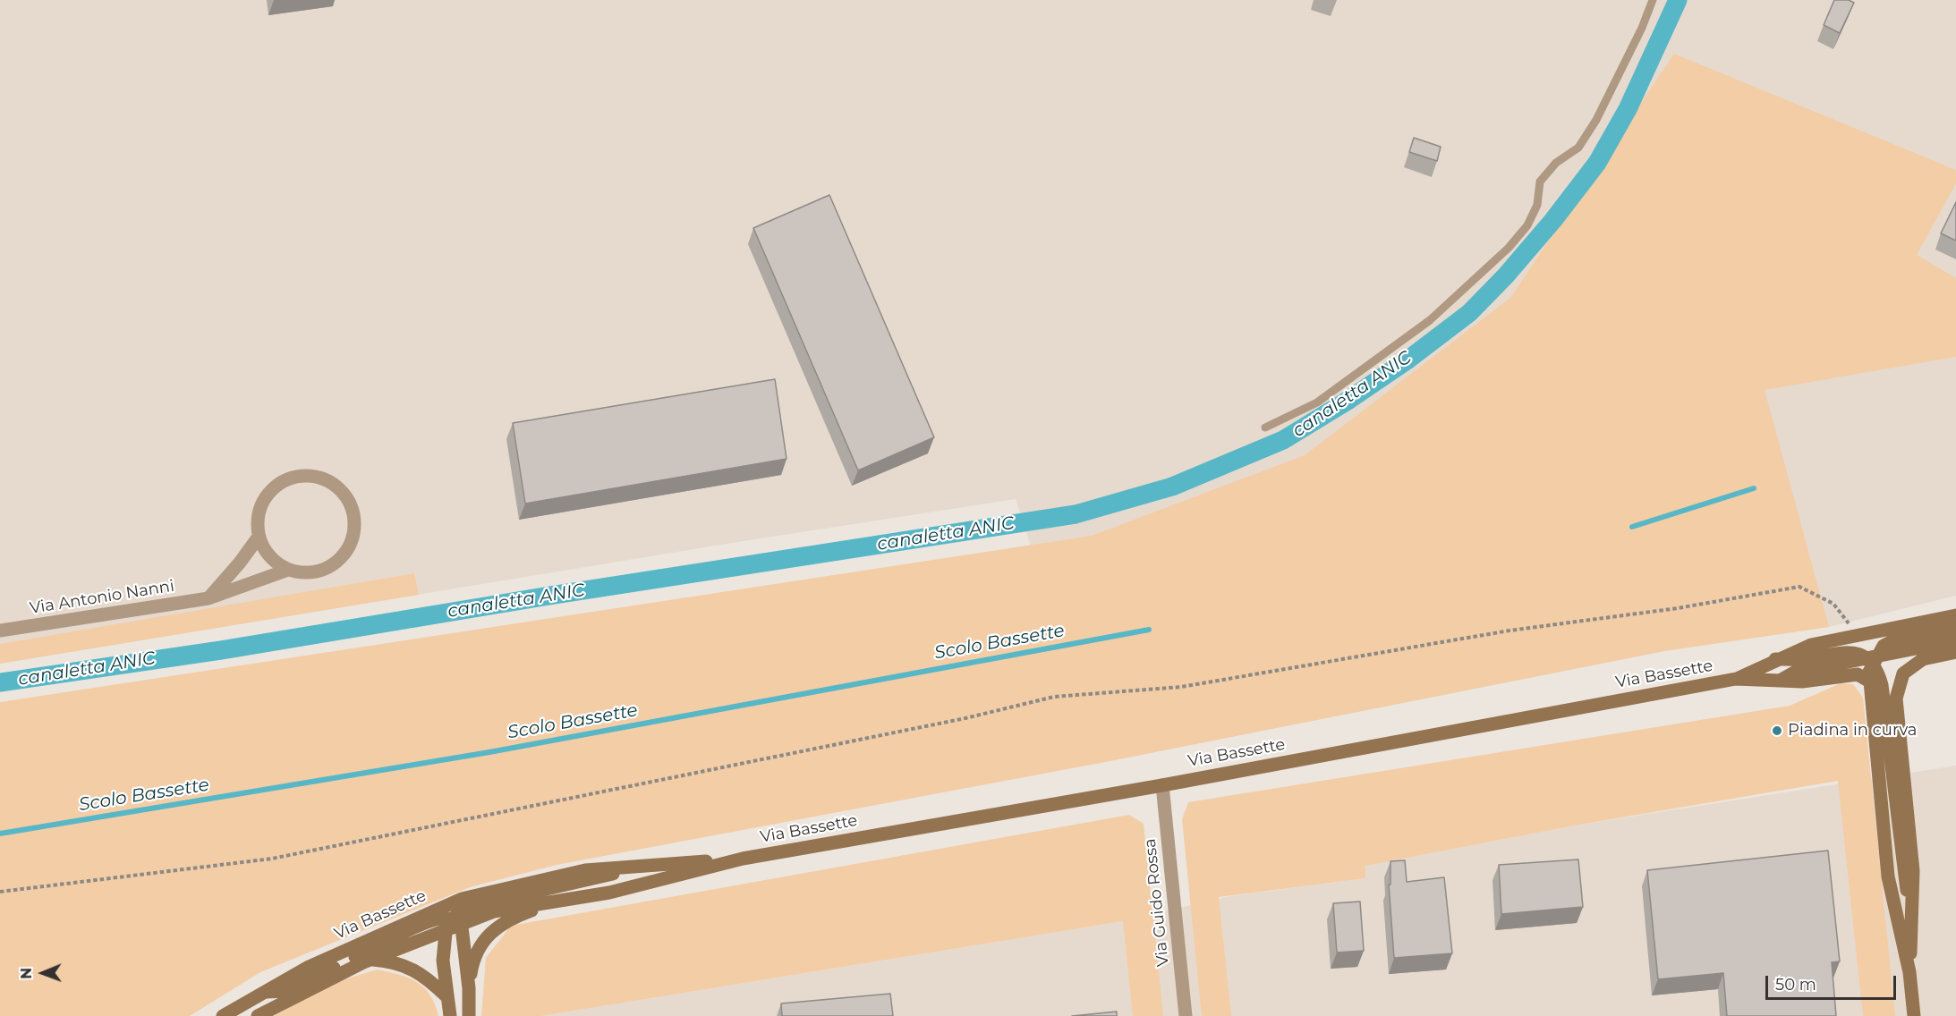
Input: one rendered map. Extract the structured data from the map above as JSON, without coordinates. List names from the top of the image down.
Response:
{
  "streets": {
    "main road": ["Via Bassette"],
    "street": ["Via Antonio Nanni", "Via Guido Rossa"]
  },
  "crossings": [
    ["Via Bassette", "Via Guido Rossa"]
  ],
  "water": ["canaletta ANIC", "Scolo Bassette"],
  "places": ["Piadina in curva"],
  "scale_bar": "50 m",
  "north": "left"
}
